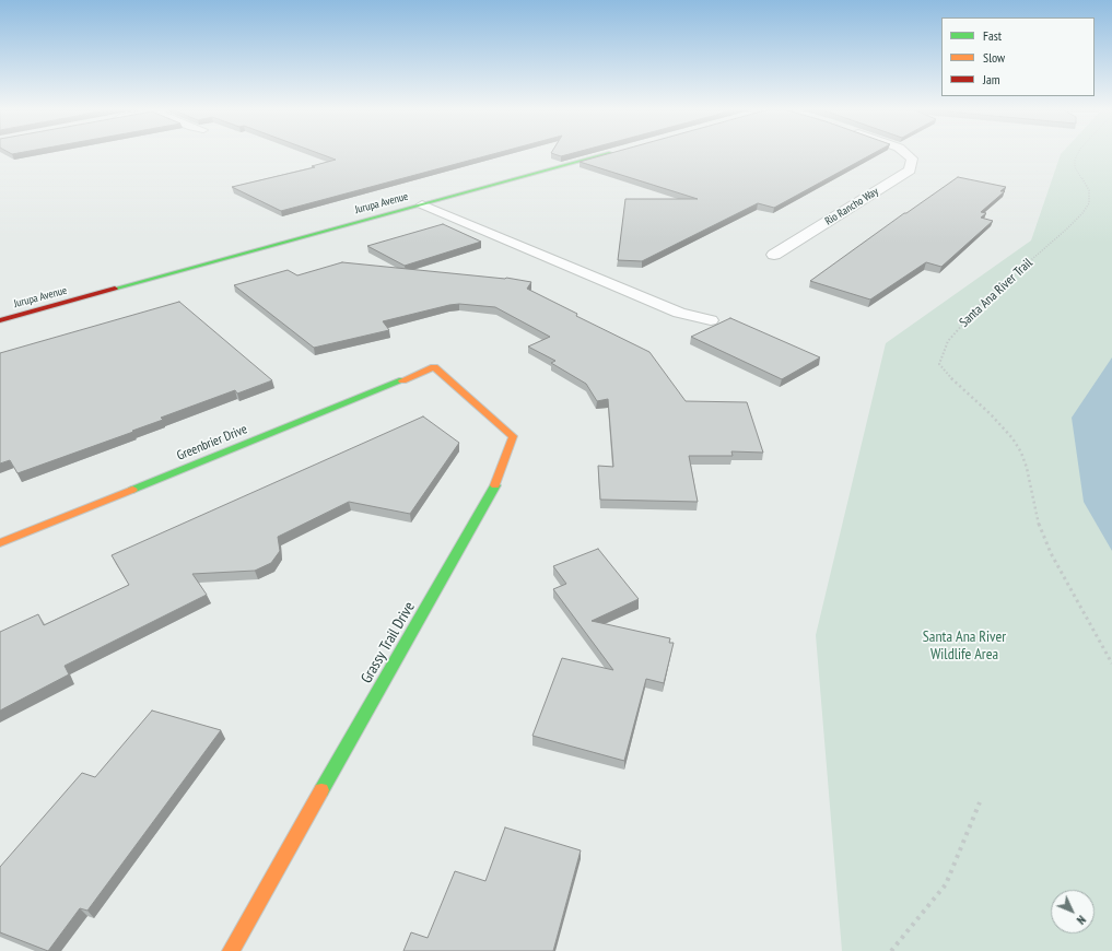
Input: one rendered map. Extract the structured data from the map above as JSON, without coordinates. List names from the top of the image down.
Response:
{
  "streets": {
    "main road": ["Jurupa Avenue", "Greenbrier Drive", "Grassy Trail Drive"],
    "street": ["Rio Rancho Way"],
    "path": ["Santa Ana River Trail"]
  },
  "crossings": [
    ["Greenbrier Drive", "Grassy Trail Drive"]
  ],
  "parks": ["Santa Ana River Wildlife Area"],
  "legend": ["Fast", "Slow", "Jam"],
  "north": "bottom right"
}
